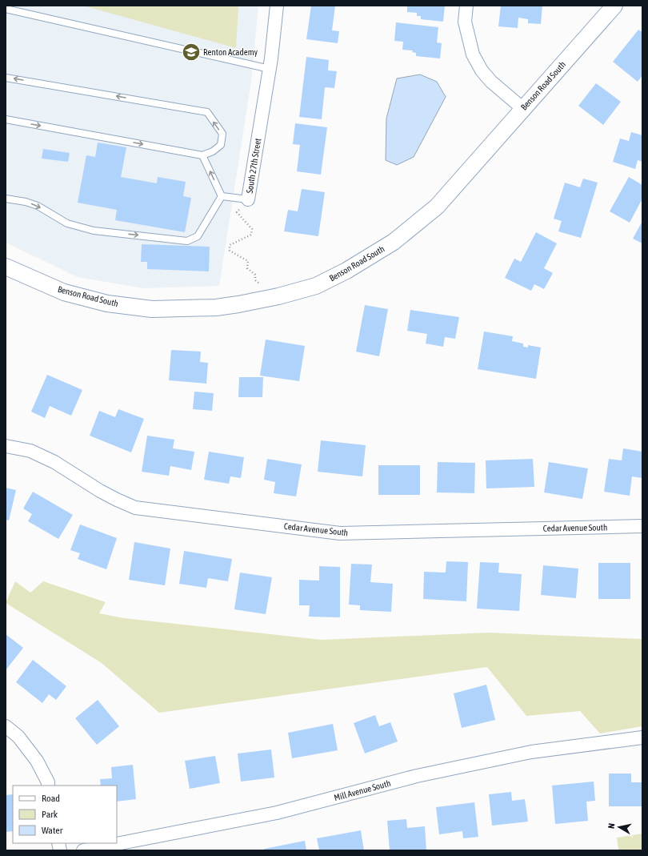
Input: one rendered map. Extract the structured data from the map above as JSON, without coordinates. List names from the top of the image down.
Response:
{
  "streets": {
    "street": [
      "Benson Road South",
      "South 27th Street",
      "Cedar Avenue South",
      "Mill Avenue South"
    ]
  },
  "crossings": [
    ["Benson Road South", "South 27th Street"]
  ],
  "places": {
    "school or university": ["Renton Academy"]
  },
  "legend": ["Road", "Park", "Water"],
  "north": "left"
}
